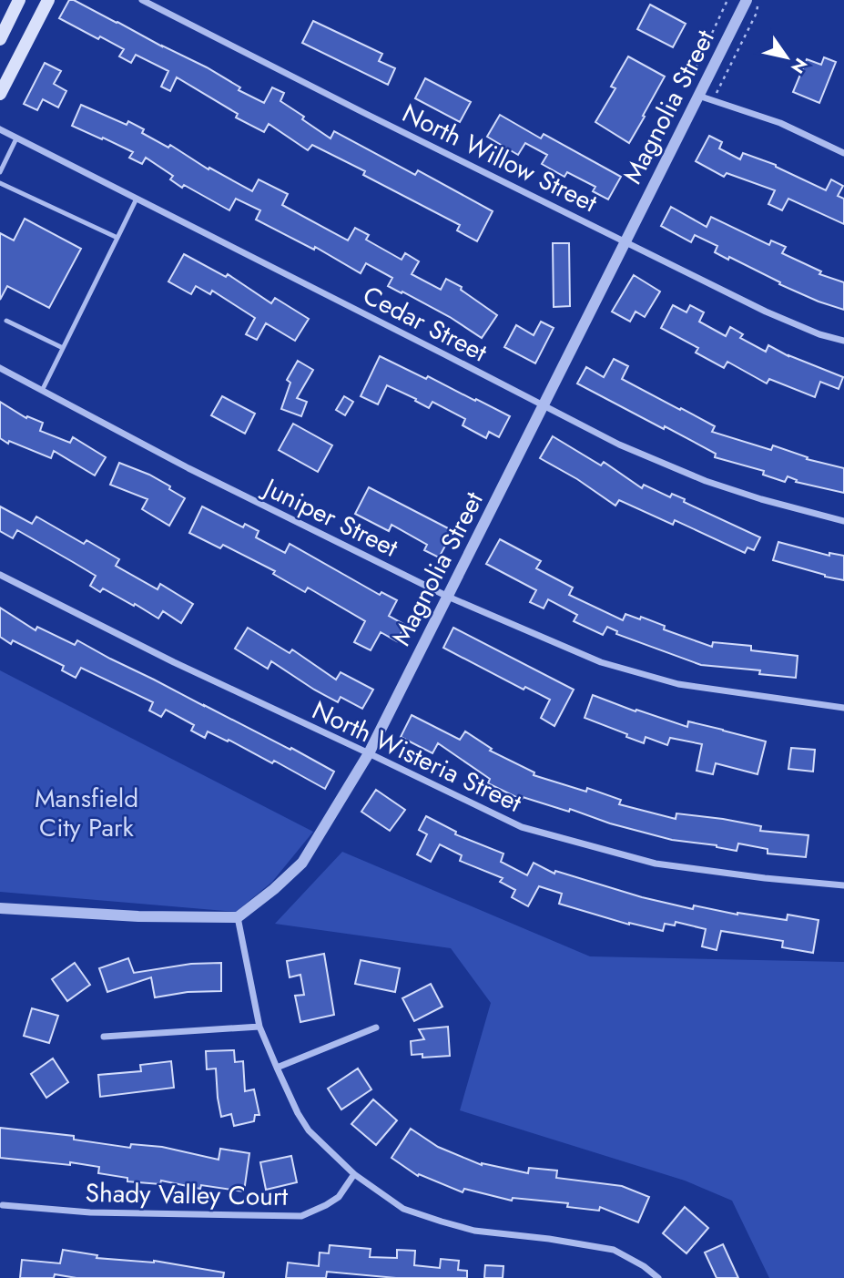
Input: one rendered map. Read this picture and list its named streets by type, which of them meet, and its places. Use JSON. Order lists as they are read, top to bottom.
{
  "streets": {
    "street": [
      "Magnolia Street",
      "North Willow Street",
      "Cedar Street",
      "Juniper Street",
      "North Wisteria Street",
      "Shady Valley Court"
    ]
  },
  "crossings": [
    ["Magnolia Street", "North Willow Street"],
    ["Magnolia Street", "Cedar Street"],
    ["Magnolia Street", "Juniper Street"],
    ["Magnolia Street", "North Wisteria Street"]
  ],
  "parks": ["Mansfield City Park"],
  "north": "bottom right"
}
